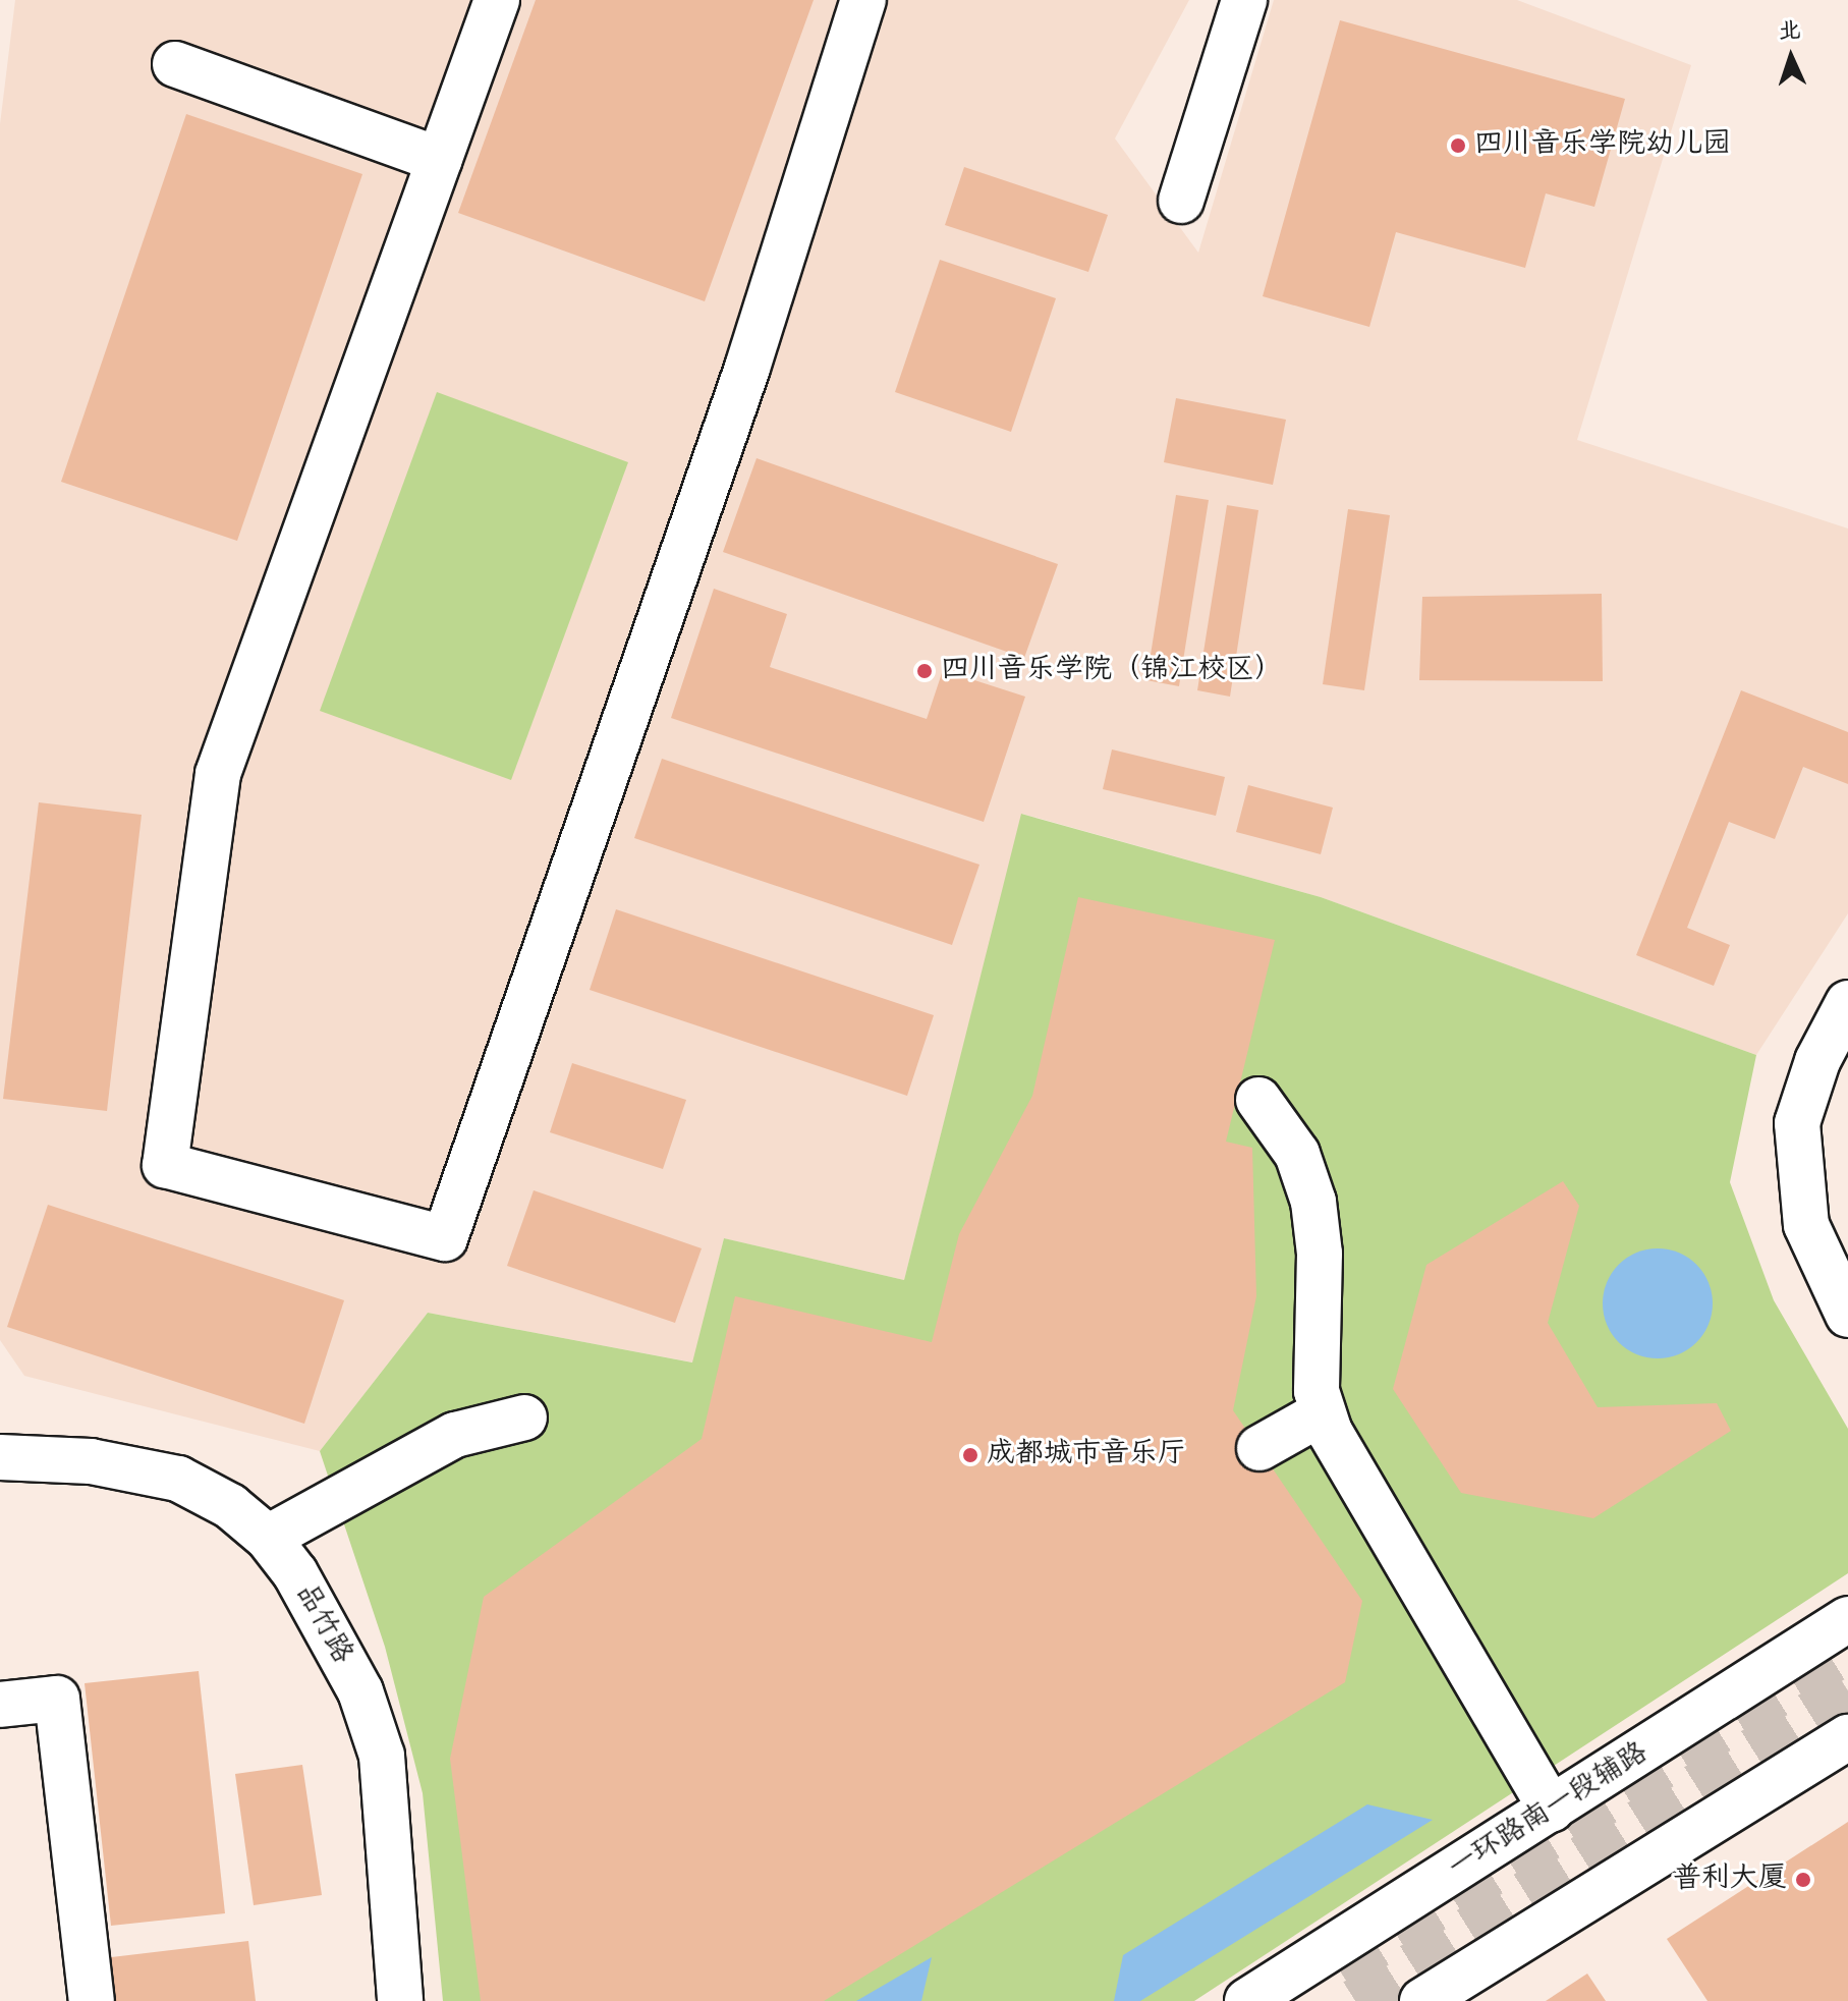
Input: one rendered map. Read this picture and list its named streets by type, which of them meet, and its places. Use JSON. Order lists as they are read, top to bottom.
{
  "streets": {
    "street": ["品竹路", "一环路南一段辅路"]
  },
  "places": [
    "四川音乐学院幼儿园",
    "四川音乐学院（锦江校区）",
    "成都城市音乐厅",
    "普利大厦"
  ],
  "north": "top"
}
